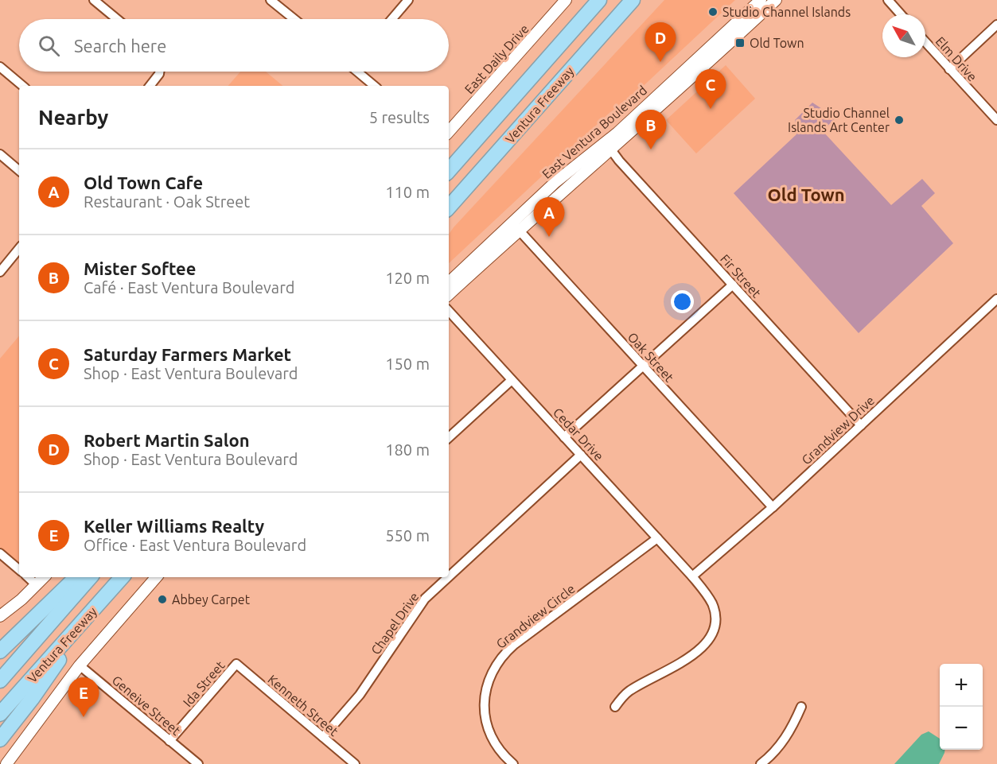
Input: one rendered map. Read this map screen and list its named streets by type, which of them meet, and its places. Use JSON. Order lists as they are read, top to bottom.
{
  "streets": {
    "highway": ["Ventura Freeway"],
    "main road": ["East Daily Drive", "East Ventura Boulevard"],
    "street": [
      "Elm Drive",
      "Fir Street",
      "Oak Street",
      "Grandview Drive",
      "Cedar Drive",
      "Grandview Circle",
      "Chapel Drive",
      "Ida Street",
      "Geneive Street",
      "Kenneth Street"
    ]
  },
  "crossings": [
    ["East Ventura Boulevard", "Fir Street"],
    ["East Ventura Boulevard", "Oak Street"],
    ["Fir Street", "Grandview Drive"],
    ["Oak Street", "Grandview Drive"],
    ["Grandview Drive", "Cedar Drive"],
    ["Cedar Drive", "Grandview Circle"],
    ["Cedar Drive", "Chapel Drive"],
    ["Chapel Drive", "Kenneth Street"],
    ["Ida Street", "Geneive Street"],
    ["Ida Street", "Kenneth Street"]
  ],
  "districts": ["Old Town"],
  "places": {
    "other": ["Studio Channel Islands", "Studio Channel Islands Art Center", "Abbey Carpet"],
    "transit": ["Old Town"]
  },
  "north": "top left",
  "page": {
    "search": "Search here",
    "pins": [
      "D",
      "C",
      "B",
      "A",
      "E"
    ],
    "heading": ["Nearby", "5 results"],
    "list": [
      {
        "mark": "A",
        "name": "Old Town Cafe",
        "note": "Restaurant · Oak Street",
        "value": "110 m"
      },
      {
        "mark": "B",
        "name": "Mister Softee",
        "note": "Café · East Ventura Boulevard",
        "value": "120 m"
      },
      {
        "mark": "C",
        "name": "Saturday Farmers Market",
        "note": "Shop · East Ventura Boulevard",
        "value": "150 m"
      },
      {
        "mark": "D",
        "name": "Robert Martin Salon",
        "note": "Shop · East Ventura Boulevard",
        "value": "180 m"
      },
      {
        "mark": "E",
        "name": "Keller Williams Realty",
        "note": "Office · East Ventura Boulevard",
        "value": "550 m"
      }
    ],
    "map_buttons": ["+", "−"]
  }
}
